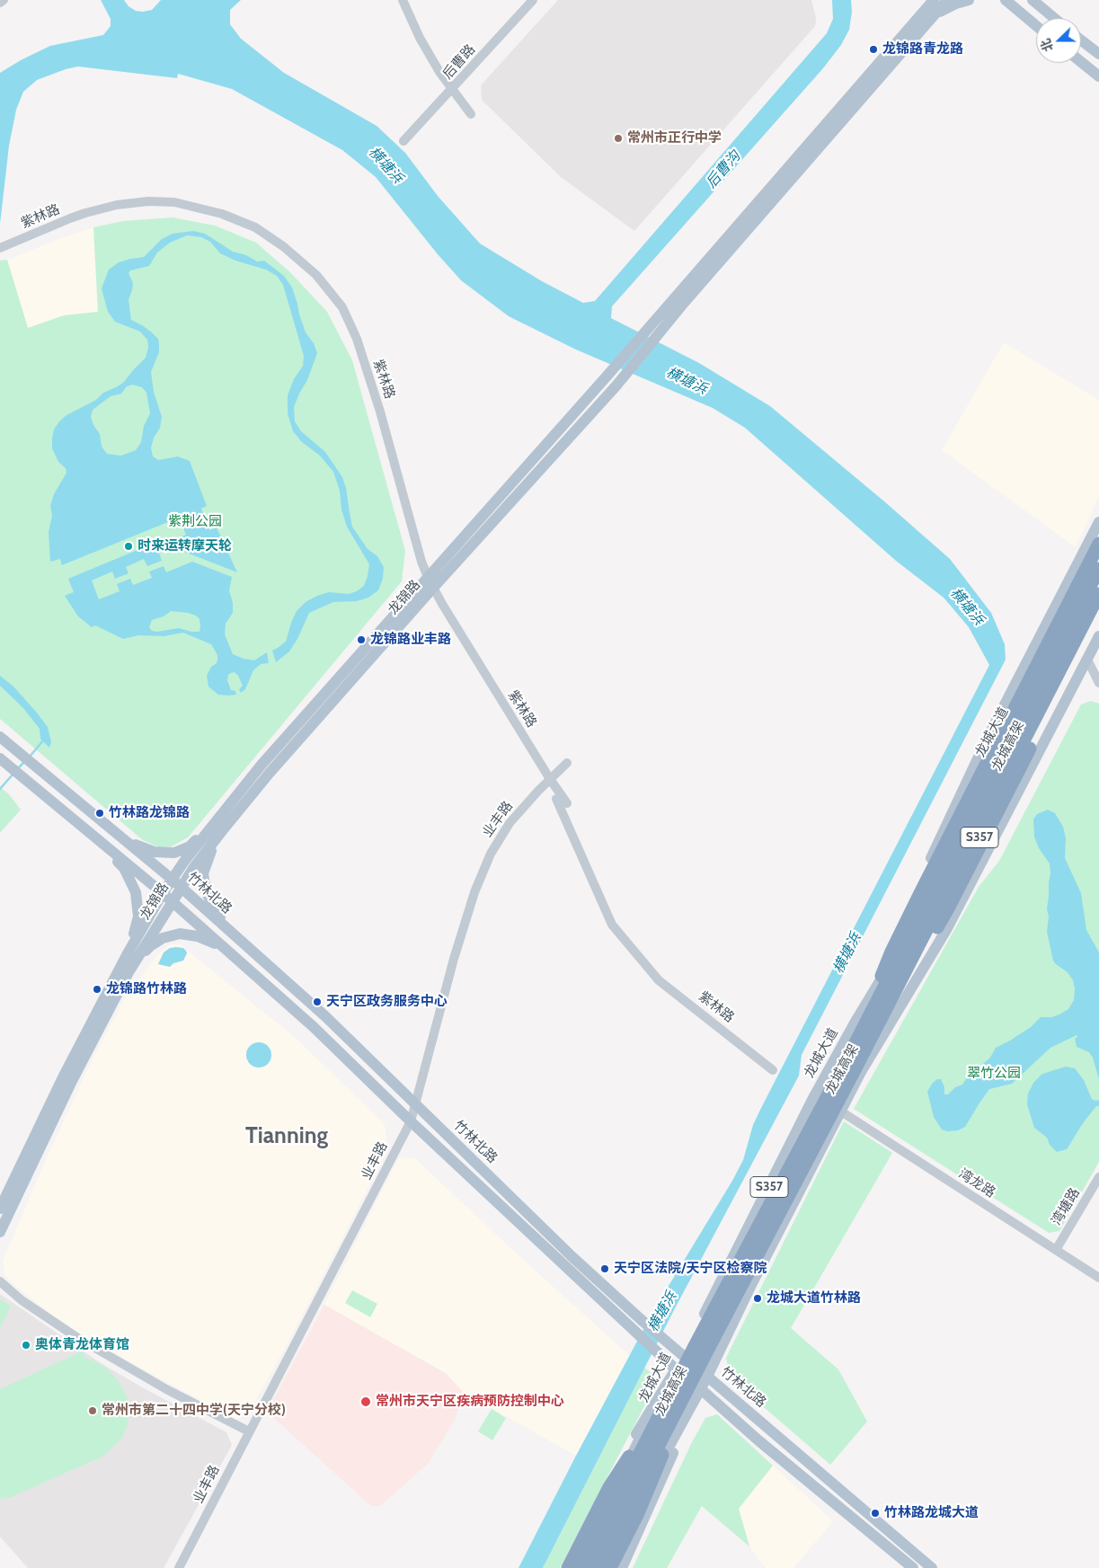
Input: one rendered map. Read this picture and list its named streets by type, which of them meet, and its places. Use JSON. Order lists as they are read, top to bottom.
{
  "streets": {
    "highway": ["龙城高架"],
    "main road": [
      "龙锦路",
      "龙城大道",
      "S357",
      "竹林北路"
    ],
    "street": [
      "后曹路",
      "紫林路",
      "业丰路",
      "湾龙路",
      "湾塘路"
    ]
  },
  "crossings": [
    ["紫林路", "龙锦路"],
    ["紫林路", "业丰路"],
    ["龙锦路", "竹林北路"],
    ["龙城大道", "竹林北路"],
    ["龙城高架", "S357"],
    ["业丰路", "竹林北路"],
    ["S357", "竹林北路"],
    ["S357", "湾龙路"],
    ["湾龙路", "湾塘路"]
  ],
  "districts": ["Tianning"],
  "water": ["横塘浜", "后曹沟"],
  "parks": ["紫荆公园", "翠竹公园"],
  "places": [
    "龙锦路青龙路",
    "常州市正行中学",
    "时来运转摩天轮",
    "龙锦路业丰路",
    "竹林路龙锦路",
    "龙锦路竹林路",
    "天宁区政务服务中心",
    "天宁区法院/天宁区检察院",
    "龙城大道竹林路",
    "奥体青龙体育馆",
    "常州市天宁区疾病预防控制中心",
    "常州市第二十四中学(天宁分校)",
    "竹林路龙城大道"
  ],
  "north": "left"
}
